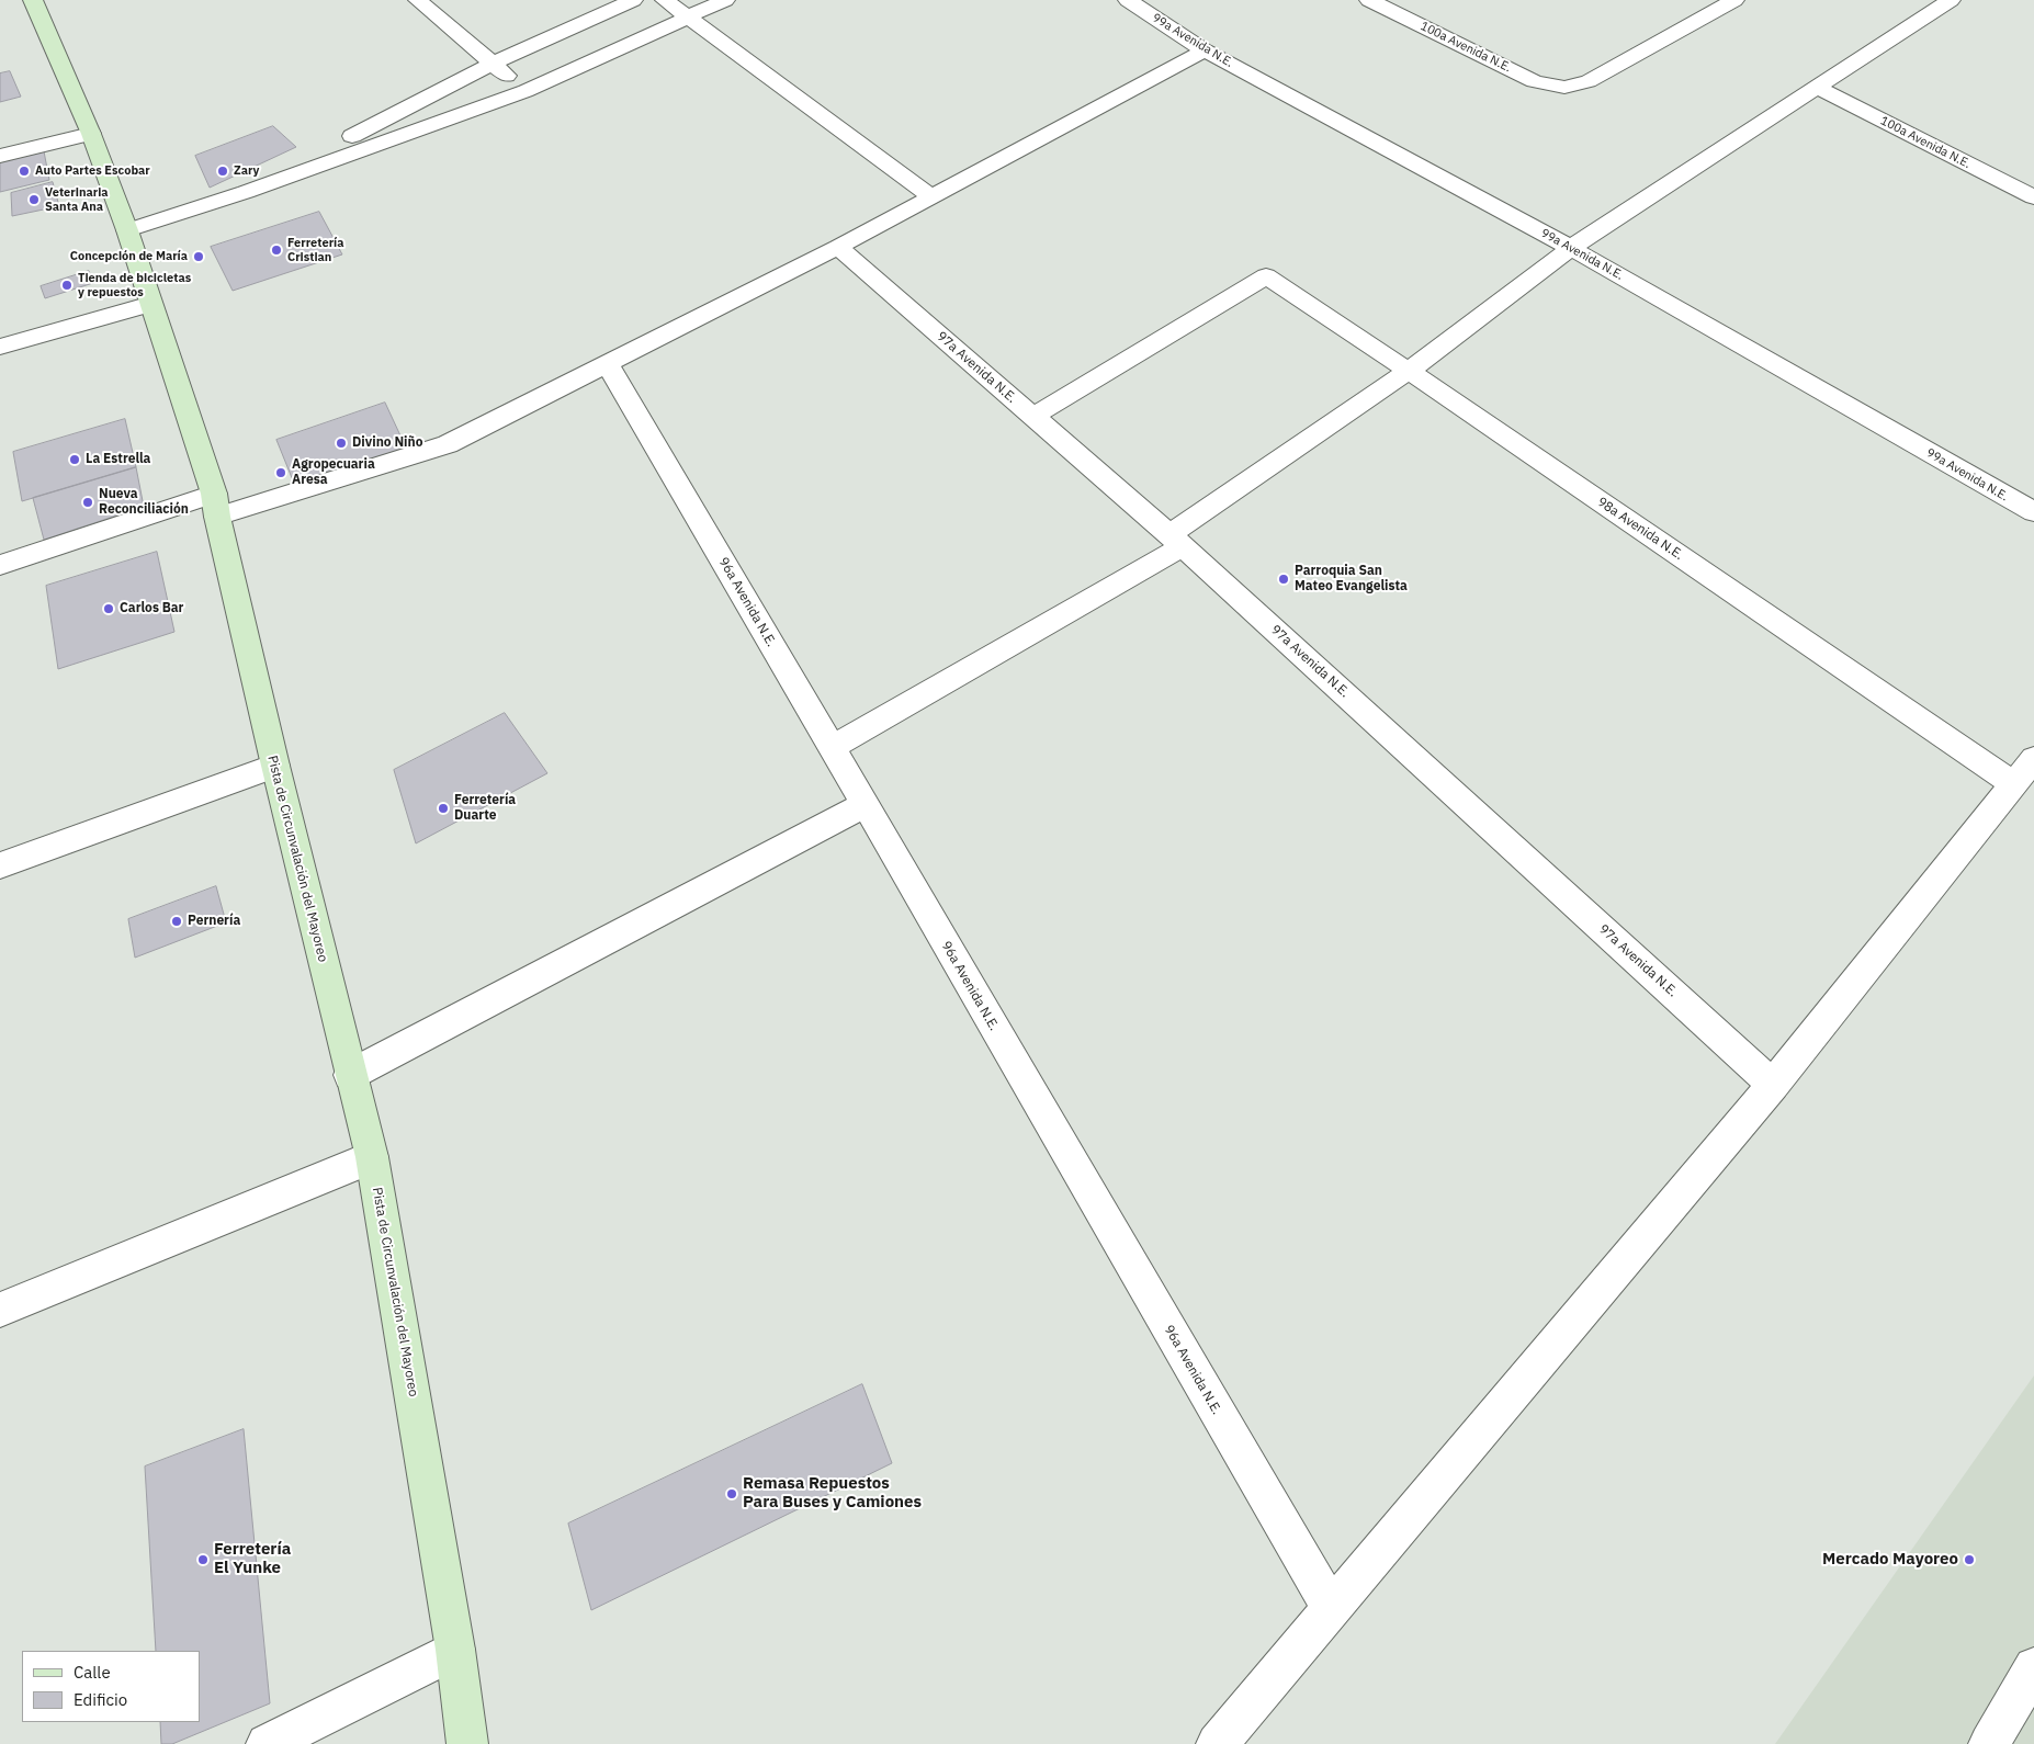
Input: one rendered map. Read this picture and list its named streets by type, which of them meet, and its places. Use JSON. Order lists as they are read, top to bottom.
{
  "streets": {
    "main road": ["Pista de Circunvalación del Mayoreo"],
    "street": [
      "99a Avenida N.E.",
      "100a Avenida N.E.",
      "97a Avenida N.E.",
      "98a Avenida N.E.",
      "96a Avenida N.E."
    ]
  },
  "crossings": [
    ["97a Avenida N.E.", "98a Avenida N.E."]
  ],
  "places": [
    "Auto Partes Escobar",
    "Zary",
    "Veterinaria Santa Ana",
    "Ferretería Cristian",
    "Concepción de María",
    "Tienda de bicicletas y repuestos",
    "Divino Niño",
    "La Estrella",
    "Agropecuaria Aresa",
    "Nueva Reconciliación",
    "Parroquia San Mateo Evangelista",
    "Carlos Bar",
    "Ferretería Duarte",
    "Pernería",
    "Remasa Repuestos Para Buses y Camiones",
    "Ferretería El Yunke",
    "Mercado Mayoreo"
  ],
  "legend": ["Calle", "Edificio"]
}
